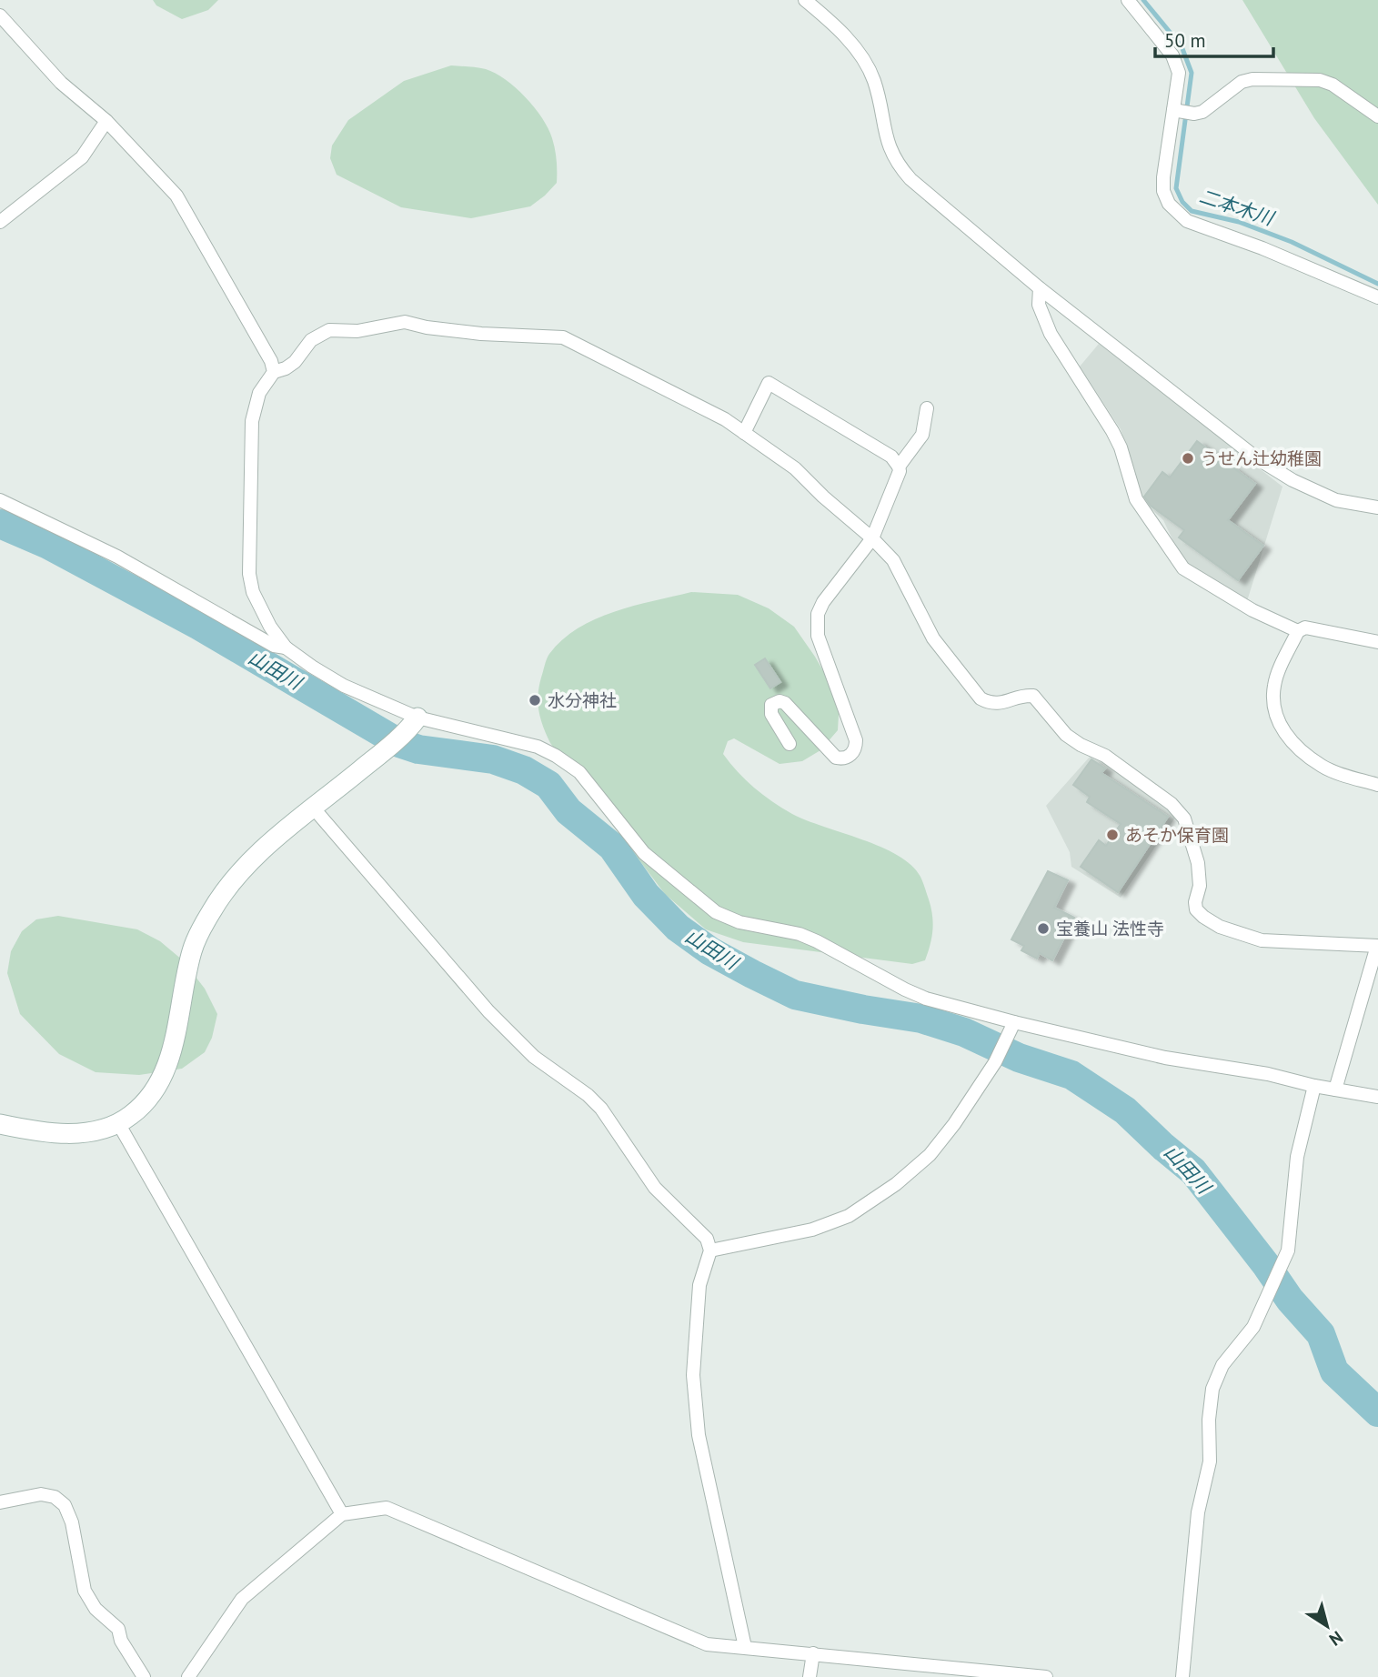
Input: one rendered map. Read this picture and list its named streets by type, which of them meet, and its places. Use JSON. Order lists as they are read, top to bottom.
{
  "water": ["二本木川", "山田川"],
  "places": [
    "うせん辻幼稚園",
    "水分神社",
    "あそか保育園",
    "宝養山 法性寺"
  ],
  "scale_bar": "50 m",
  "north": "bottom right"
}
